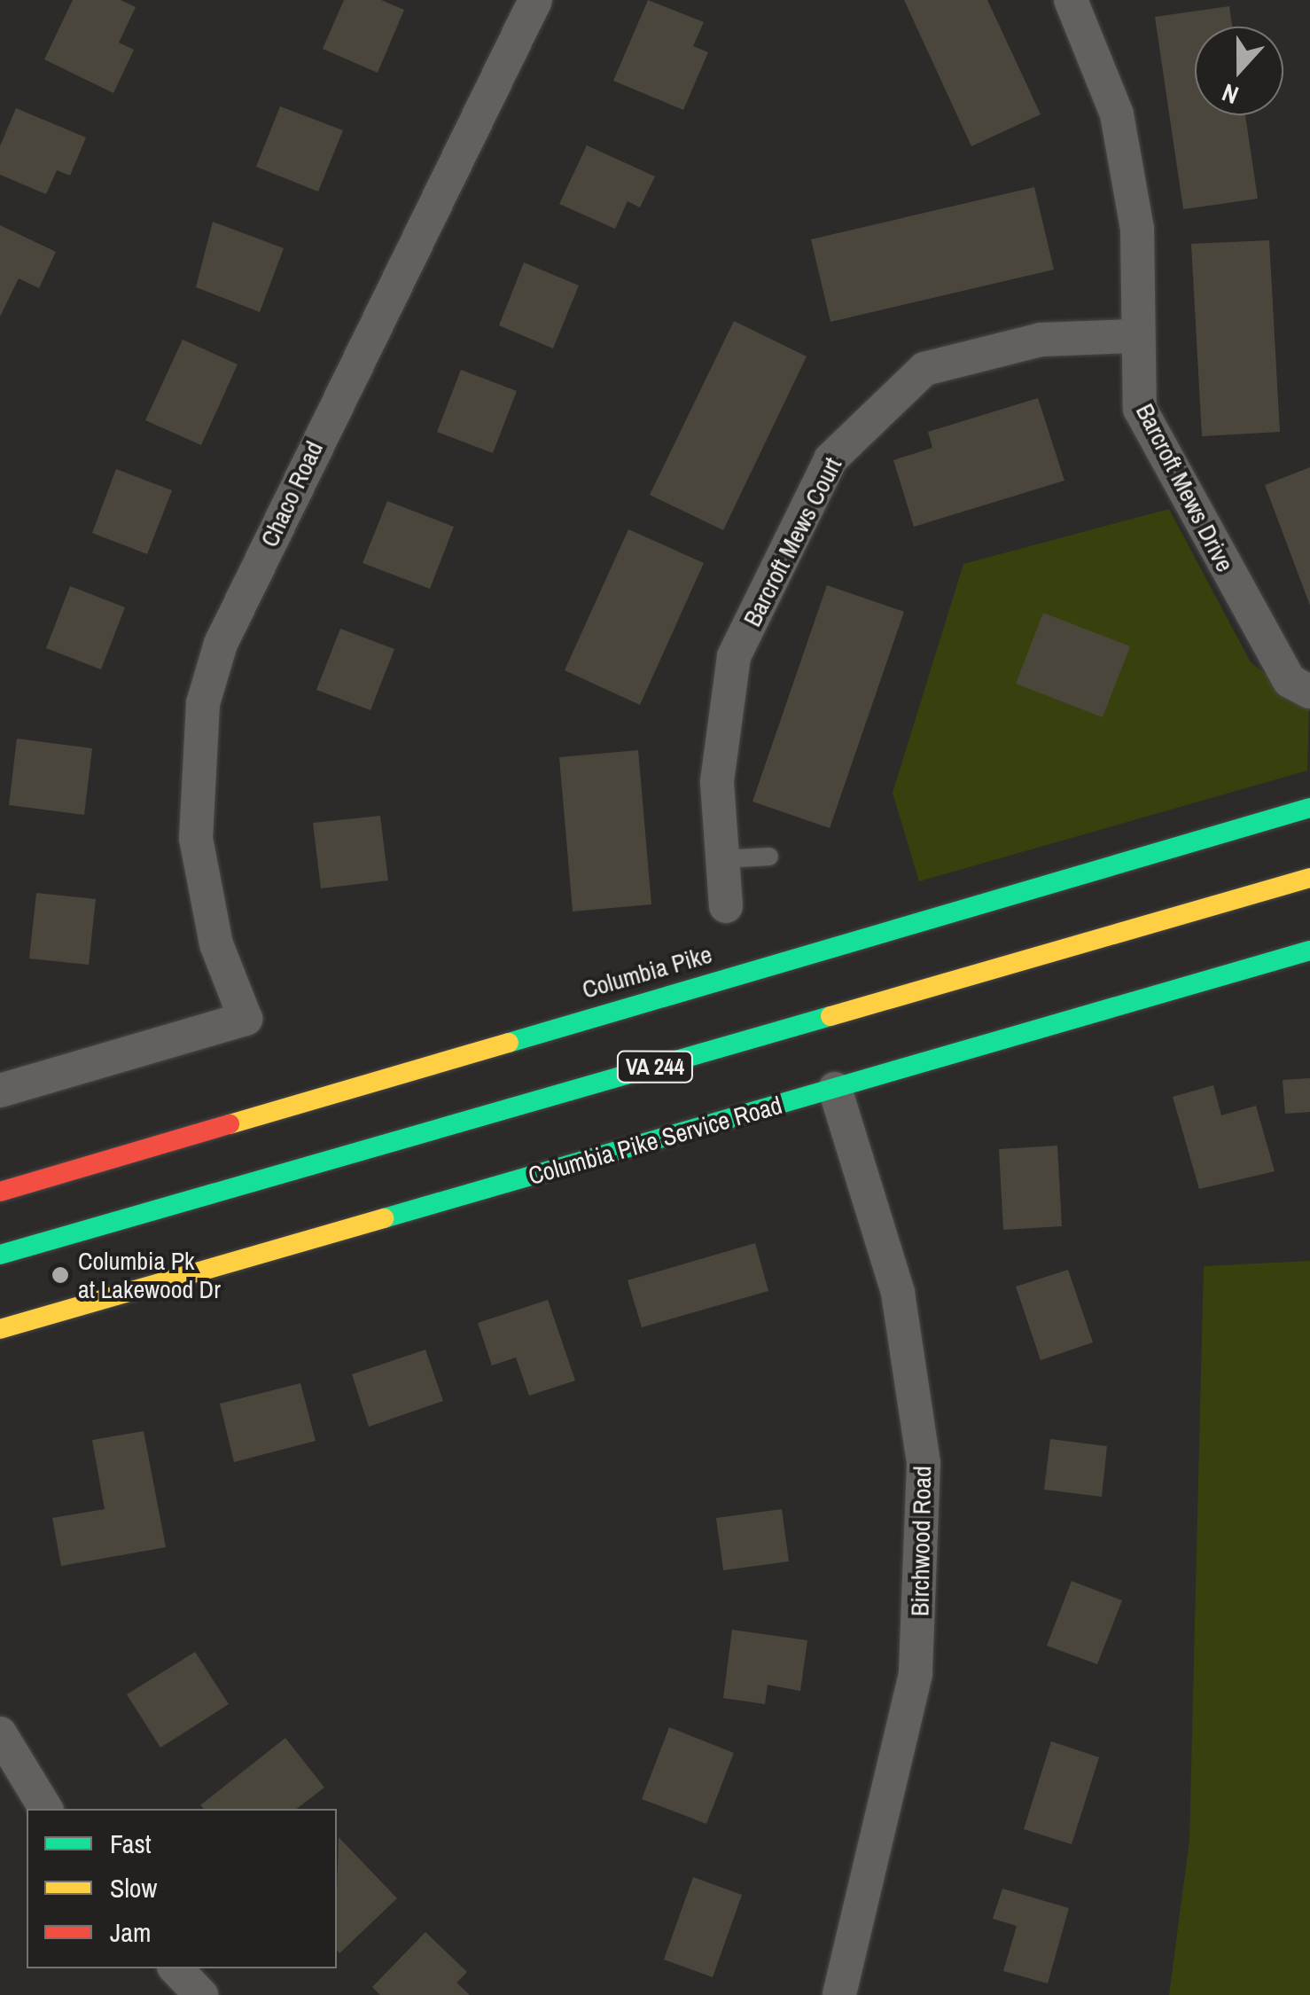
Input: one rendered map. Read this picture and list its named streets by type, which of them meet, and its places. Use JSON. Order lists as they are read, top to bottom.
{
  "streets": {
    "main road": ["Columbia Pike", "VA 244", "Columbia Pike Service Road"],
    "street": [
      "Barcroft Mews Drive",
      "Chaco Road",
      "Barcroft Mews Court",
      "Birchwood Road"
    ]
  },
  "crossings": [
    ["Barcroft Mews Drive", "Barcroft Mews Court"],
    ["Columbia Pike Service Road", "Birchwood Road"]
  ],
  "places": ["Columbia Pk at Lakewood Dr"],
  "legend": ["Fast", "Slow", "Jam"],
  "north": "bottom"
}
